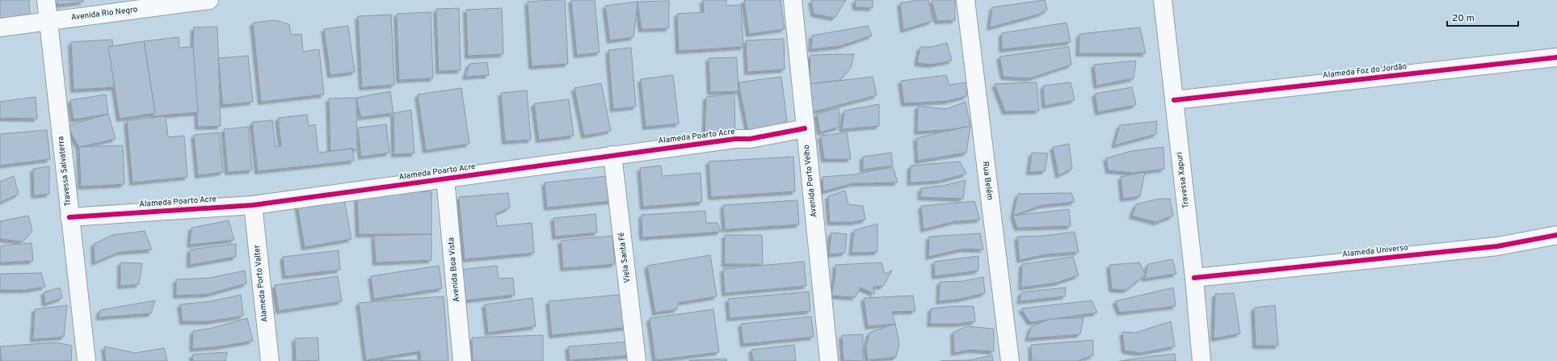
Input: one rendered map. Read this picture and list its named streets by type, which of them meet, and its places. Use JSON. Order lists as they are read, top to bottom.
{
  "streets": {
    "street": [
      "Avenida Rio Negro",
      "Alameda Foz do Jordão",
      "Alameda Poarto Acre",
      "Travessa Salvaterra",
      "Travessa Xapuri",
      "Avenida Porto Velho",
      "Rua Belém",
      "Alameda Universo",
      "Viela Santa Fé",
      "Avenida Boa Vista",
      "Alameda Porto Valter"
    ]
  },
  "crossings": [
    ["Avenida Rio Negro", "Travessa Salvaterra"],
    ["Alameda Foz do Jordão", "Travessa Xapuri"],
    ["Alameda Poarto Acre", "Travessa Salvaterra"],
    ["Alameda Poarto Acre", "Avenida Porto Velho"],
    ["Alameda Poarto Acre", "Viela Santa Fé"],
    ["Alameda Poarto Acre", "Avenida Boa Vista"],
    ["Alameda Poarto Acre", "Alameda Porto Valter"],
    ["Travessa Xapuri", "Alameda Universo"]
  ],
  "scale_bar": "20 m"
}
